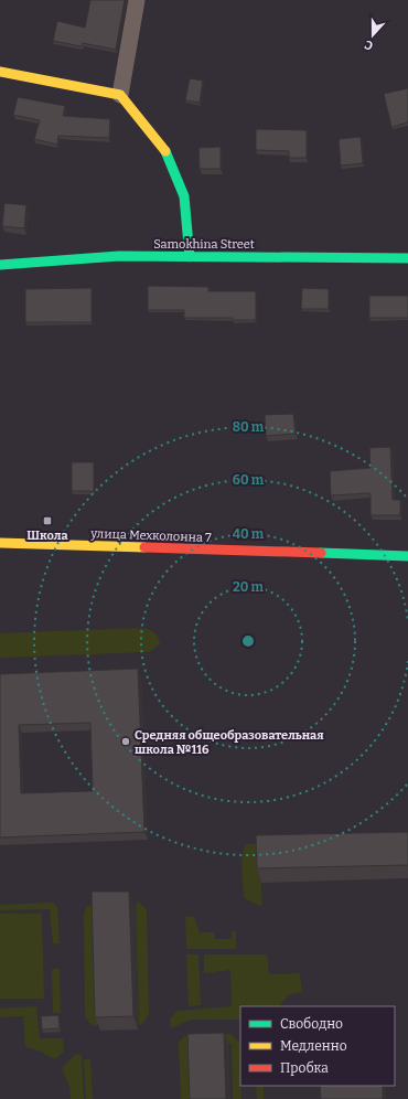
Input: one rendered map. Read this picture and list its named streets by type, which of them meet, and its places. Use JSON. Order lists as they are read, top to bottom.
{
  "streets": {
    "street": ["Samokhina Street", "улица Мехколонна 7"]
  },
  "places": {
    "transit": ["Школа"],
    "other": ["Средняя общеобразовательная школа №116"]
  },
  "legend": ["Свободно", "Медленно", "Пробка"],
  "north": "bottom",
  "rings": [
    "80 m",
    "60 m",
    "40 m",
    "20 m"
  ]
}
